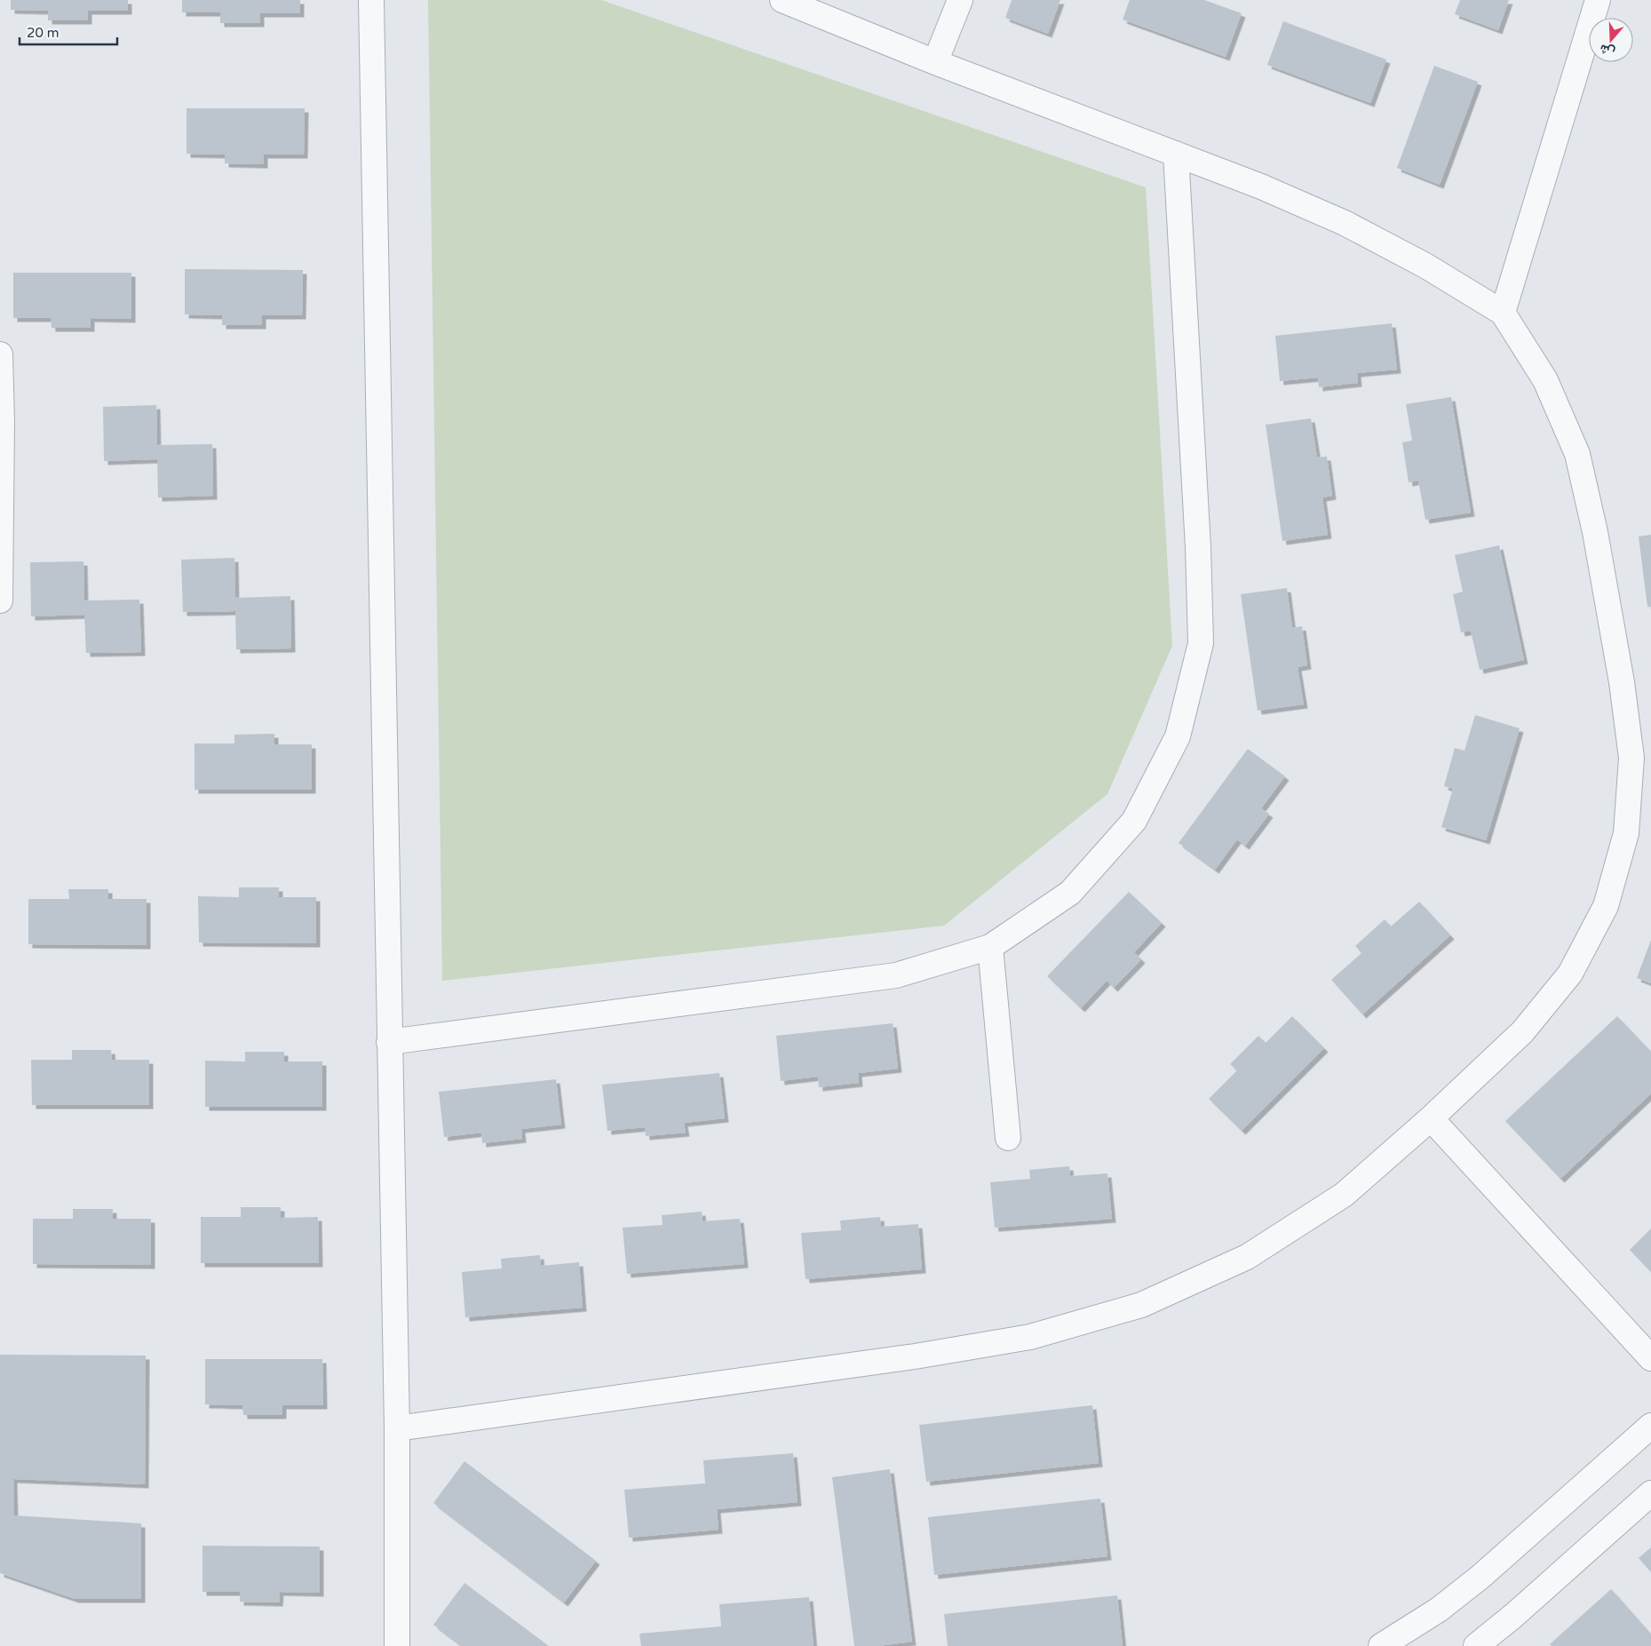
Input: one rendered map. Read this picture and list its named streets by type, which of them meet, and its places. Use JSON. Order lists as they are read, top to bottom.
{
  "scale_bar": "20 m",
  "north": "bottom"
}
